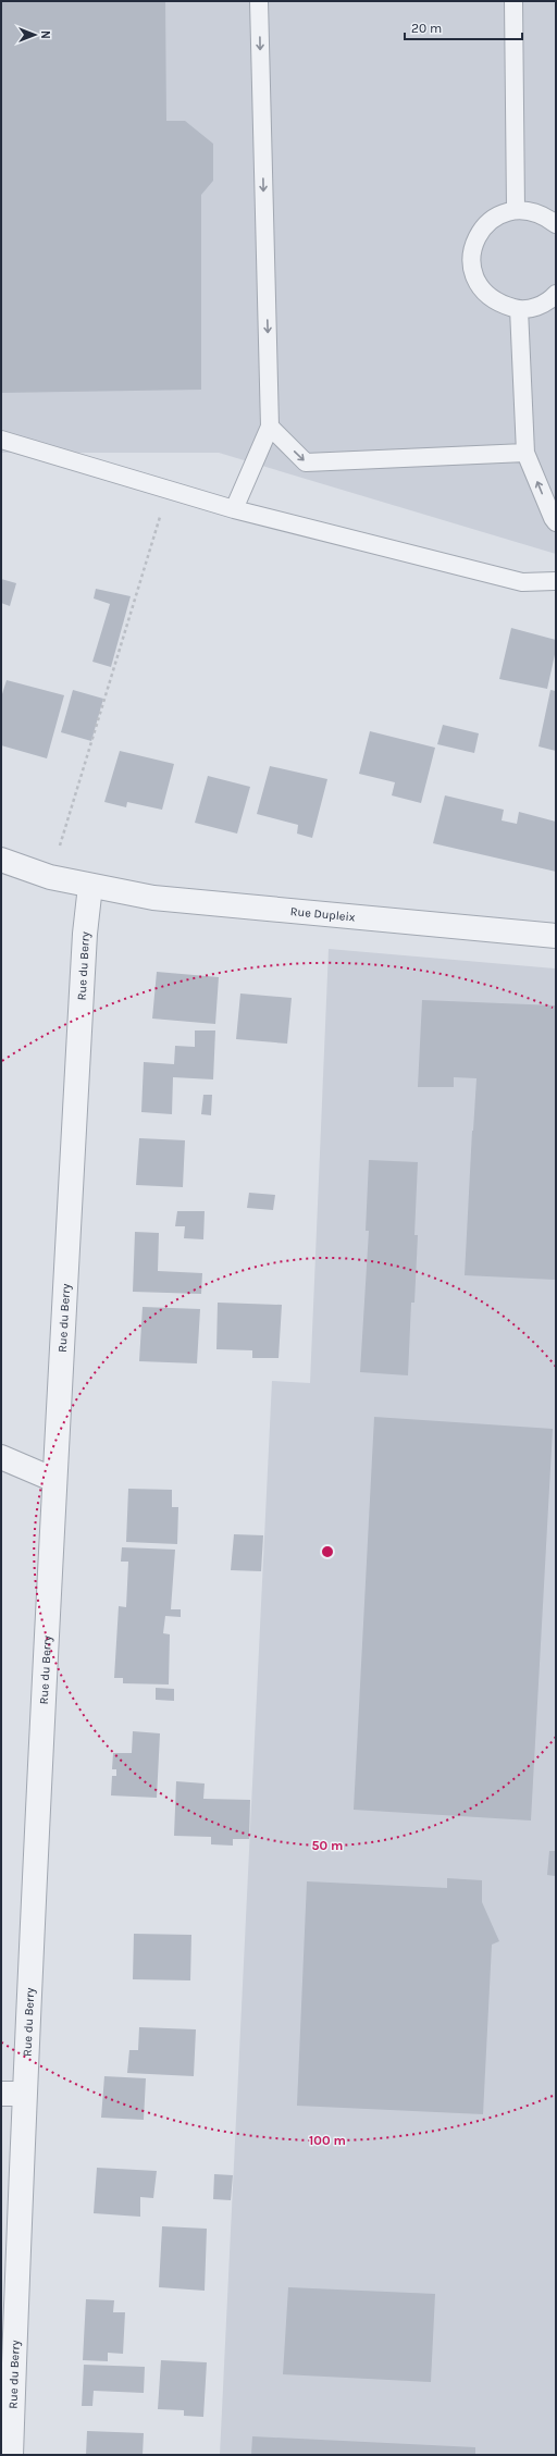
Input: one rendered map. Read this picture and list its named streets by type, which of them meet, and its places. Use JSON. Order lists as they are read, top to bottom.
{
  "streets": {
    "street": ["Rue Dupleix", "Rue du Berry"]
  },
  "crossings": [
    ["Rue Dupleix", "Rue du Berry"]
  ],
  "scale_bar": "20 m",
  "north": "right",
  "rings": ["50 m", "100 m"]
}
